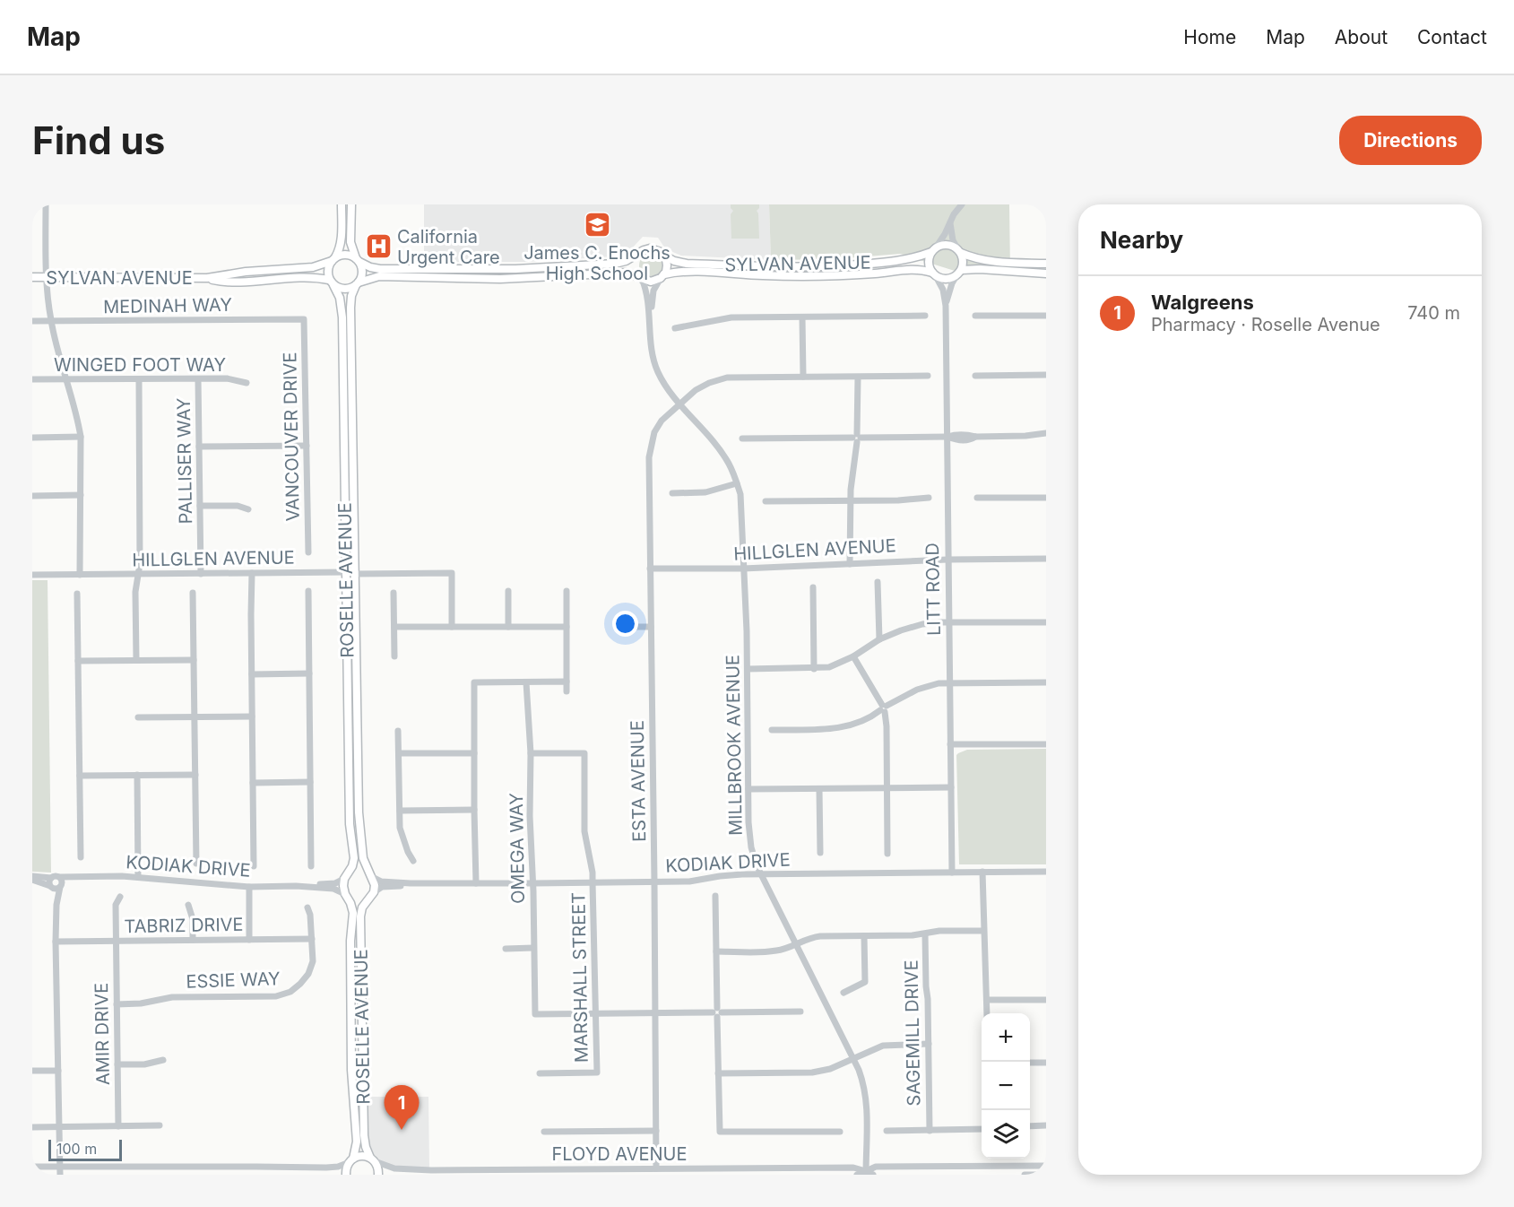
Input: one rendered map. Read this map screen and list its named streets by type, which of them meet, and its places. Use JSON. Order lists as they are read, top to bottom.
{
  "streets": {
    "main road": ["SYLVAN AVENUE", "ROSELLE AVENUE"],
    "street": [
      "MEDINAH WAY",
      "WINGED FOOT WAY",
      "VANCOUVER DRIVE",
      "PALLISER WAY",
      "HILLGLEN AVENUE",
      "LITT ROAD",
      "MILLBROOK AVENUE",
      "ESTA AVENUE",
      "OMEGA WAY",
      "KODIAK DRIVE",
      "TABRIZ DRIVE",
      "MARSHALL STREET",
      "ESSIE WAY",
      "SAGEMILL DRIVE",
      "AMIR DRIVE",
      "FLOYD AVENUE"
    ]
  },
  "crossings": [
    ["SYLVAN AVENUE", "ROSELLE AVENUE"],
    ["SYLVAN AVENUE", "LITT ROAD"],
    ["SYLVAN AVENUE", "MILLBROOK AVENUE"],
    ["MEDINAH WAY", "VANCOUVER DRIVE"],
    ["WINGED FOOT WAY", "PALLISER WAY"],
    ["PALLISER WAY", "HILLGLEN AVENUE"],
    ["HILLGLEN AVENUE", "ROSELLE AVENUE"],
    ["HILLGLEN AVENUE", "LITT ROAD"],
    ["HILLGLEN AVENUE", "MILLBROOK AVENUE"],
    ["HILLGLEN AVENUE", "ESTA AVENUE"],
    ["ROSELLE AVENUE", "KODIAK DRIVE"],
    ["ROSELLE AVENUE", "FLOYD AVENUE"],
    ["LITT ROAD", "KODIAK DRIVE"],
    ["MILLBROOK AVENUE", "ESTA AVENUE"],
    ["MILLBROOK AVENUE", "KODIAK DRIVE"],
    ["MILLBROOK AVENUE", "FLOYD AVENUE"],
    ["ESTA AVENUE", "KODIAK DRIVE"],
    ["ESTA AVENUE", "FLOYD AVENUE"],
    ["OMEGA WAY", "KODIAK DRIVE"],
    ["OMEGA WAY", "MARSHALL STREET"],
    ["KODIAK DRIVE", "MARSHALL STREET"],
    ["TABRIZ DRIVE", "ESSIE WAY"],
    ["TABRIZ DRIVE", "AMIR DRIVE"],
    ["ESSIE WAY", "AMIR DRIVE"]
  ],
  "places": {
    "school or university": ["James C. Enochs High School"],
    "hospital": ["California Urgent Care"]
  },
  "scale_bar": "100 m",
  "page": {
    "header": "Map",
    "nav": [
      "Home",
      "Map",
      "About",
      "Contact"
    ],
    "buttons": "Directions",
    "title": "Find us",
    "heading": "Nearby",
    "list": [
      {
        "mark": "1",
        "name": "Walgreens",
        "note": "Pharmacy · Roselle Avenue",
        "value": "740 m"
      }
    ],
    "map_buttons": ["+", "−"],
    "pins": "1",
    "scale": "100 m"
  }
}
